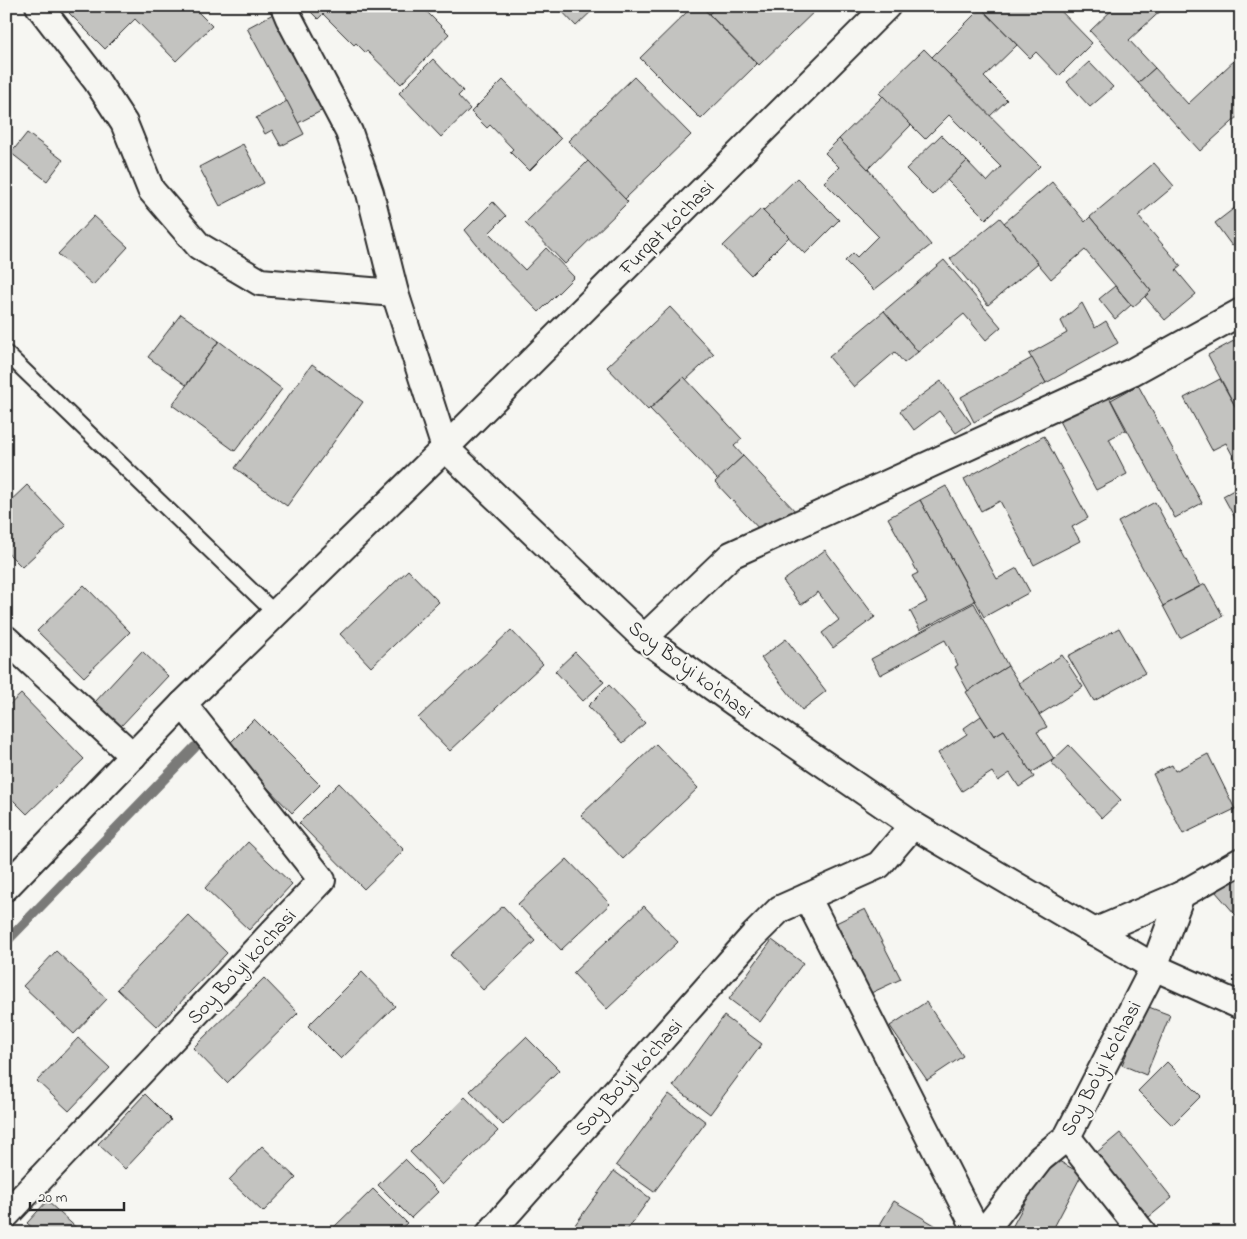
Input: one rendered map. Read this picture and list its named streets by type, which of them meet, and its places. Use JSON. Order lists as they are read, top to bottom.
{
  "streets": {
    "street": ["Furqat ko'chasi", "Soy Bo'yi ko'chasi"]
  },
  "crossings": [
    ["Furqat ko'chasi", "Soy Bo'yi ko'chasi"]
  ],
  "scale_bar": "20 m"
}
